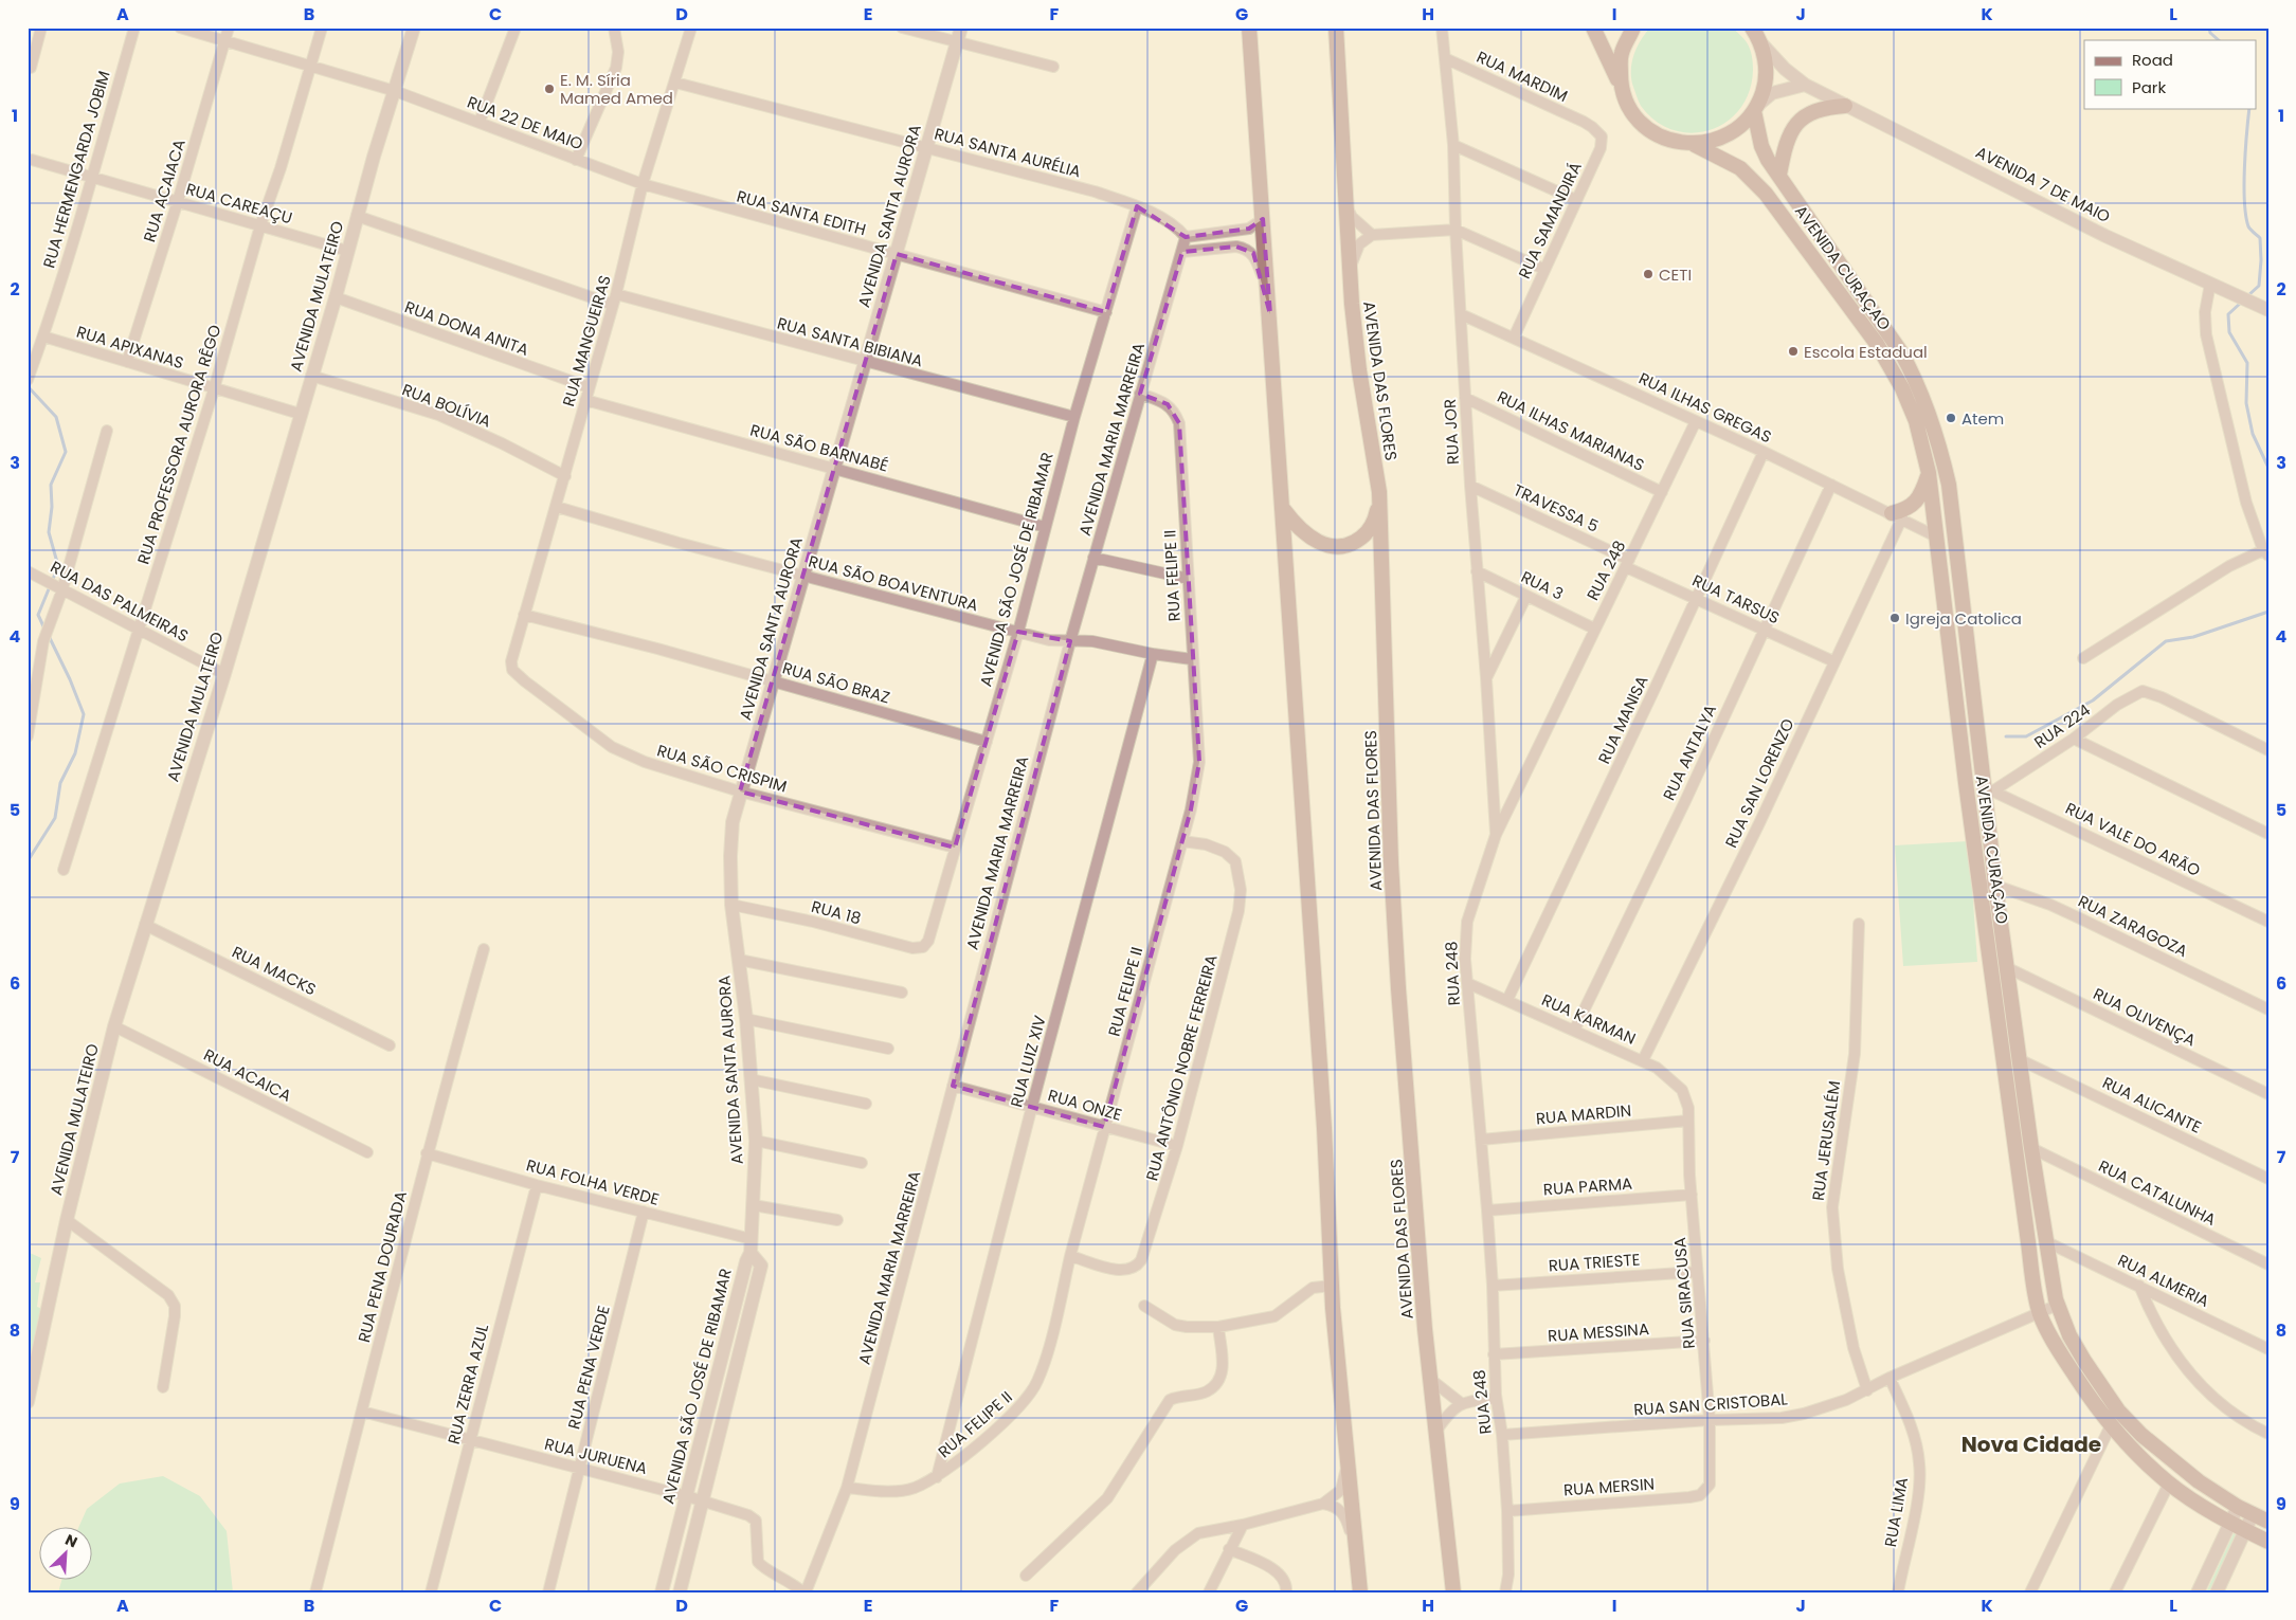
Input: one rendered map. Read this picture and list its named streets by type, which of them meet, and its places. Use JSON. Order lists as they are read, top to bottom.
{
  "streets": {
    "main road": ["AVENIDA CURAÇAO", "AVENIDA DAS FLORES"],
    "street": [
      "RUA MARDIM",
      "RUA 22 DE MAIO",
      "RUA SANTA AURÉLIA",
      "RUA HERMENGARDA JOBIM",
      "AVENIDA 7 DE MAIO",
      "RUA ACAIACA",
      "RUA CAREAÇU",
      "RUA SANTA EDITH",
      "AVENIDA SANTA AURORA",
      "RUA SAMANDIRÁ",
      "AVENIDA MULATEIRO",
      "RUA DONA ANITA",
      "RUA MANGUEIRAS",
      "RUA SANTA BIBIANA",
      "RUA APIXANAS",
      "RUA BOLÍVIA",
      "RUA ILHAS GREGAS",
      "RUA ILHAS MARIANAS",
      "RUA JOR",
      "AVENIDA MARIA MARREIRA",
      "RUA PROFESSORA AURORA RÊGO",
      "RUA SÃO BARNABÉ",
      "TRAVESSA 5",
      "AVENIDA SÃO JOSÉ DE RIBAMAR",
      "RUA 248",
      "RUA FELIPE II",
      "RUA SÃO BOAVENTURA",
      "RUA 3",
      "RUA TARSUS",
      "RUA DAS PALMEIRAS",
      "RUA SÃO BRAZ",
      "RUA MANISA",
      "RUA 224",
      "RUA ANTALYA",
      "RUA SÃO CRISPIM",
      "RUA SAN LORENZO",
      "RUA VALE DO ARÃO",
      "RUA 18",
      "RUA ZARAGOZA",
      "RUA MACKS",
      "RUA OLIVENÇA",
      "RUA KARMAN",
      "RUA LUIZ XIV",
      "RUA ANTÔNIO NOBRE FERREIRA",
      "RUA ACAICA",
      "RUA ONZE",
      "RUA ALICANTE",
      "RUA MARDIN",
      "RUA JERUSALÉM",
      "RUA FOLHA VERDE",
      "RUA PARMA",
      "RUA CATALUNHA",
      "RUA TRIESTE",
      "RUA PENA DOURADA",
      "RUA ALMERIA",
      "RUA SIRACUSA",
      "RUA MESSINA",
      "RUA PENA VERDE",
      "RUA ZERRA AZUL",
      "RUA SAN CRISTOBAL",
      "RUA JURUENA",
      "RUA MERSIN",
      "RUA LIMA"
    ]
  },
  "crossings": [
    ["RUA MARDIM", "RUA SAMANDIRÁ"],
    ["RUA MARDIM", "RUA JOR"],
    ["RUA 22 DE MAIO", "RUA SANTA EDITH"],
    ["RUA 22 DE MAIO", "AVENIDA MULATEIRO"],
    ["RUA 22 DE MAIO", "RUA MANGUEIRAS"],
    ["RUA SANTA AURÉLIA", "AVENIDA SANTA AURORA"],
    ["RUA SANTA AURÉLIA", "RUA MANGUEIRAS"],
    ["RUA SANTA AURÉLIA", "AVENIDA SÃO JOSÉ DE RIBAMAR"],
    ["RUA HERMENGARDA JOBIM", "RUA CAREAÇU"],
    ["RUA HERMENGARDA JOBIM", "RUA APIXANAS"],
    ["RUA ACAIACA", "RUA CAREAÇU"],
    ["RUA ACAIACA", "RUA APIXANAS"],
    ["RUA CAREAÇU", "AVENIDA MULATEIRO"],
    ["RUA CAREAÇU", "RUA PROFESSORA AURORA RÊGO"],
    ["RUA SANTA EDITH", "AVENIDA SANTA AURORA"],
    ["RUA SANTA EDITH", "RUA MANGUEIRAS"],
    ["RUA SANTA EDITH", "AVENIDA SÃO JOSÉ DE RIBAMAR"],
    ["AVENIDA SANTA AURORA", "RUA SANTA BIBIANA"],
    ["AVENIDA SANTA AURORA", "RUA SÃO BARNABÉ"],
    ["AVENIDA SANTA AURORA", "AVENIDA SÃO JOSÉ DE RIBAMAR"],
    ["AVENIDA SANTA AURORA", "RUA SÃO BOAVENTURA"],
    ["AVENIDA SANTA AURORA", "RUA SÃO BRAZ"],
    ["AVENIDA SANTA AURORA", "RUA SÃO CRISPIM"],
    ["AVENIDA SANTA AURORA", "RUA 18"],
    ["AVENIDA SANTA AURORA", "RUA FOLHA VERDE"],
    ["RUA SAMANDIRÁ", "RUA ILHAS GREGAS"],
    ["AVENIDA CURAÇAO", "RUA ILHAS GREGAS"],
    ["AVENIDA CURAÇAO", "RUA 224"],
    ["AVENIDA CURAÇAO", "RUA VALE DO ARÃO"],
    ["AVENIDA CURAÇAO", "RUA ZARAGOZA"],
    ["AVENIDA CURAÇAO", "RUA OLIVENÇA"],
    ["AVENIDA CURAÇAO", "RUA ALICANTE"],
    ["AVENIDA CURAÇAO", "RUA CATALUNHA"],
    ["AVENIDA CURAÇAO", "RUA ALMERIA"],
    ["AVENIDA CURAÇAO", "RUA SAN CRISTOBAL"],
    ["AVENIDA MULATEIRO", "RUA DONA ANITA"],
    ["AVENIDA MULATEIRO", "RUA APIXANAS"],
    ["AVENIDA MULATEIRO", "RUA BOLÍVIA"],
    ["AVENIDA MULATEIRO", "RUA DAS PALMEIRAS"],
    ["AVENIDA MULATEIRO", "RUA MACKS"],
    ["AVENIDA MULATEIRO", "RUA ACAICA"],
    ["RUA DONA ANITA", "RUA MANGUEIRAS"],
    ["RUA MANGUEIRAS", "RUA SANTA BIBIANA"],
    ["RUA MANGUEIRAS", "RUA BOLÍVIA"],
    ["RUA MANGUEIRAS", "RUA SÃO BARNABÉ"],
    ["RUA MANGUEIRAS", "RUA SÃO BOAVENTURA"],
    ["RUA MANGUEIRAS", "RUA SÃO BRAZ"],
    ["RUA MANGUEIRAS", "RUA SÃO CRISPIM"],
    ["RUA SANTA BIBIANA", "AVENIDA SÃO JOSÉ DE RIBAMAR"],
    ["RUA APIXANAS", "RUA PROFESSORA AURORA RÊGO"],
    ["RUA ILHAS GREGAS", "RUA JOR"],
    ["RUA ILHAS GREGAS", "RUA 248"],
    ["RUA ILHAS GREGAS", "RUA MANISA"],
    ["RUA ILHAS GREGAS", "RUA ANTALYA"],
    ["RUA ILHAS GREGAS", "RUA SAN LORENZO"],
    ["RUA ILHAS MARIANAS", "RUA JOR"],
    ["RUA ILHAS MARIANAS", "RUA 248"],
    ["RUA JOR", "TRAVESSA 5"],
    ["RUA JOR", "RUA 248"],
    ["RUA JOR", "RUA 3"],
    ["AVENIDA MARIA MARREIRA", "RUA FELIPE II"],
    ["AVENIDA MARIA MARREIRA", "RUA SÃO BOAVENTURA"],
    ["AVENIDA MARIA MARREIRA", "RUA ONZE"],
    ["AVENIDA MARIA MARREIRA", "RUA JURUENA"],
    ["RUA PROFESSORA AURORA RÊGO", "RUA DAS PALMEIRAS"],
    ["RUA SÃO BARNABÉ", "AVENIDA SÃO JOSÉ DE RIBAMAR"],
    ["TRAVESSA 5", "RUA 248"],
    ["TRAVESSA 5", "RUA TARSUS"],
    ["AVENIDA SÃO JOSÉ DE RIBAMAR", "RUA SÃO BOAVENTURA"],
    ["AVENIDA SÃO JOSÉ DE RIBAMAR", "RUA SÃO BRAZ"],
    ["AVENIDA SÃO JOSÉ DE RIBAMAR", "RUA SÃO CRISPIM"],
    ["AVENIDA SÃO JOSÉ DE RIBAMAR", "RUA 18"],
    ["AVENIDA SÃO JOSÉ DE RIBAMAR", "RUA FOLHA VERDE"],
    ["AVENIDA SÃO JOSÉ DE RIBAMAR", "RUA JURUENA"],
    ["RUA 248", "RUA 3"],
    ["RUA 248", "RUA TARSUS"],
    ["RUA 248", "RUA KARMAN"],
    ["RUA 248", "RUA MARDIN"],
    ["RUA 248", "RUA PARMA"],
    ["RUA 248", "RUA TRIESTE"],
    ["RUA 248", "RUA MESSINA"],
    ["RUA 248", "RUA SAN CRISTOBAL"],
    ["RUA 248", "RUA MERSIN"],
    ["RUA FELIPE II", "RUA SÃO BOAVENTURA"],
    ["RUA FELIPE II", "RUA LUIZ XIV"],
    ["RUA FELIPE II", "RUA ANTÔNIO NOBRE FERREIRA"],
    ["RUA FELIPE II", "RUA ONZE"],
    ["RUA SÃO BOAVENTURA", "RUA LUIZ XIV"],
    ["RUA TARSUS", "RUA MANISA"],
    ["RUA TARSUS", "RUA ANTALYA"],
    ["RUA TARSUS", "RUA SAN LORENZO"],
    ["RUA MANISA", "RUA KARMAN"],
    ["RUA 224", "RUA VALE DO ARÃO"],
    ["RUA ANTALYA", "RUA KARMAN"],
    ["RUA SAN LORENZO", "RUA KARMAN"],
    ["RUA KARMAN", "RUA SIRACUSA"],
    ["RUA LUIZ XIV", "RUA ONZE"],
    ["RUA ANTÔNIO NOBRE FERREIRA", "RUA ONZE"],
    ["RUA MARDIN", "RUA SIRACUSA"],
    ["RUA JERUSALÉM", "RUA SAN CRISTOBAL"],
    ["RUA FOLHA VERDE", "RUA PENA DOURADA"],
    ["RUA FOLHA VERDE", "RUA PENA VERDE"],
    ["RUA FOLHA VERDE", "RUA ZERRA AZUL"],
    ["RUA PARMA", "RUA SIRACUSA"],
    ["RUA TRIESTE", "RUA SIRACUSA"],
    ["RUA PENA DOURADA", "RUA JURUENA"],
    ["RUA SIRACUSA", "RUA MESSINA"],
    ["RUA SIRACUSA", "RUA SAN CRISTOBAL"],
    ["RUA SIRACUSA", "RUA MERSIN"],
    ["RUA PENA VERDE", "RUA JURUENA"],
    ["RUA ZERRA AZUL", "RUA JURUENA"],
    ["RUA SAN CRISTOBAL", "RUA LIMA"]
  ],
  "districts": ["Nova Cidade"],
  "places": [
    "E. M. Síria Mamed Amed",
    "CETI",
    "Escola Estadual",
    "Atem",
    "Igreja Catolica"
  ],
  "legend": ["Road", "Park"],
  "north": "top right",
  "grid": {
    "columns": [
      "A",
      "B",
      "C",
      "D",
      "E",
      "F",
      "G",
      "H",
      "I",
      "J",
      "K",
      "L"
    ],
    "rows": [
      "1",
      "2",
      "3",
      "4",
      "5",
      "6",
      "7",
      "8",
      "9"
    ]
  }
}
